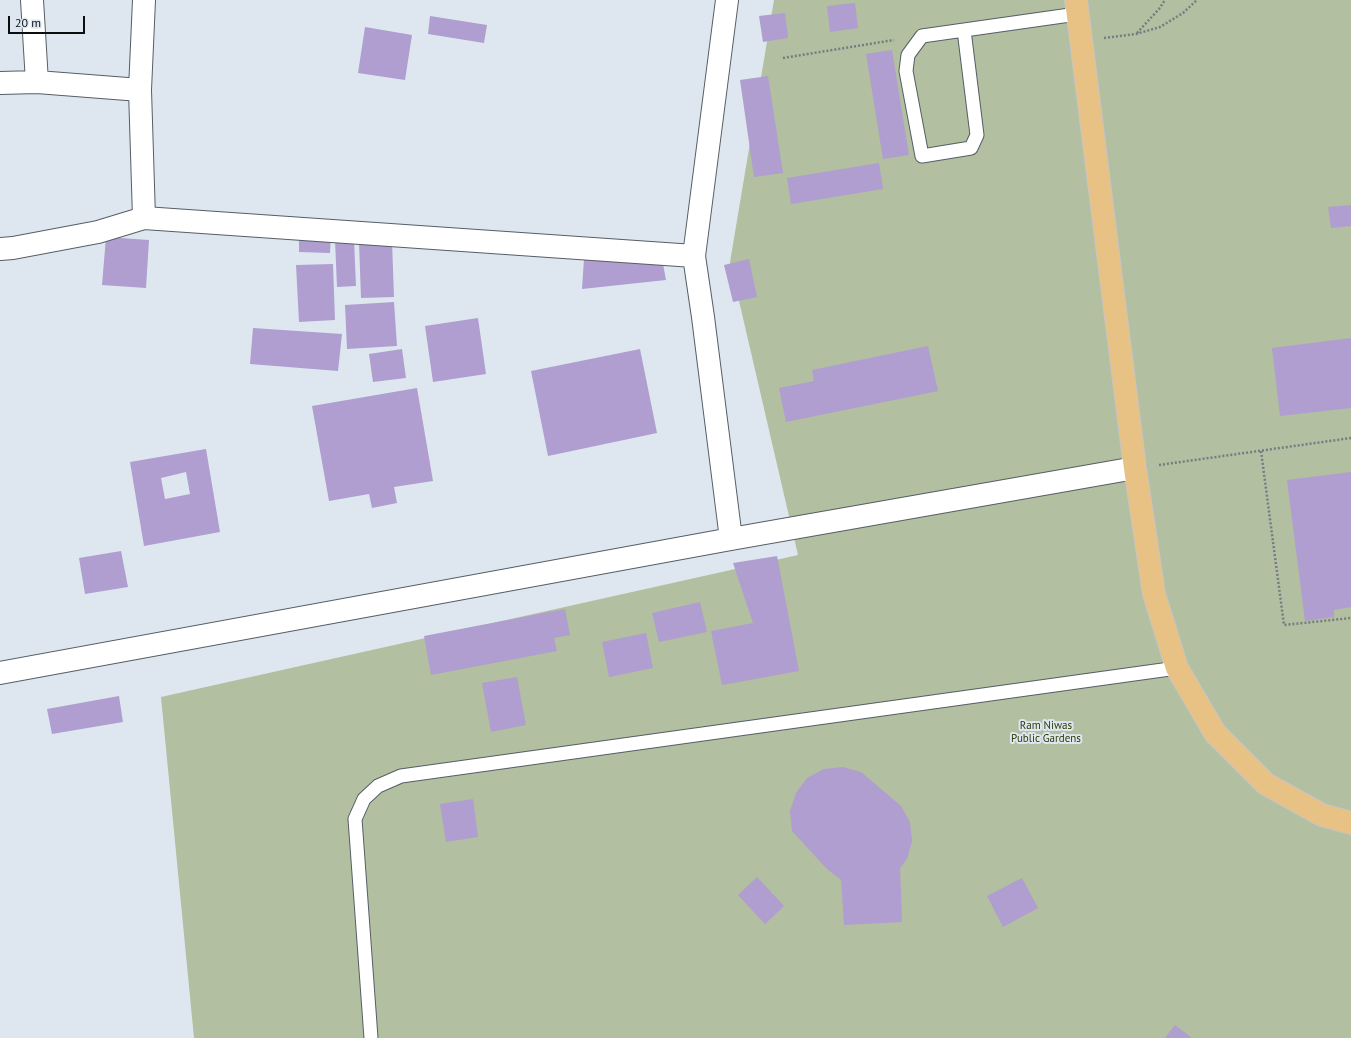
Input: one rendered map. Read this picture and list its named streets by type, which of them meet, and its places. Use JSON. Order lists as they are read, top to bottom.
{
  "parks": ["Ram Niwas Public Gardens"],
  "scale_bar": "20 m"
}
